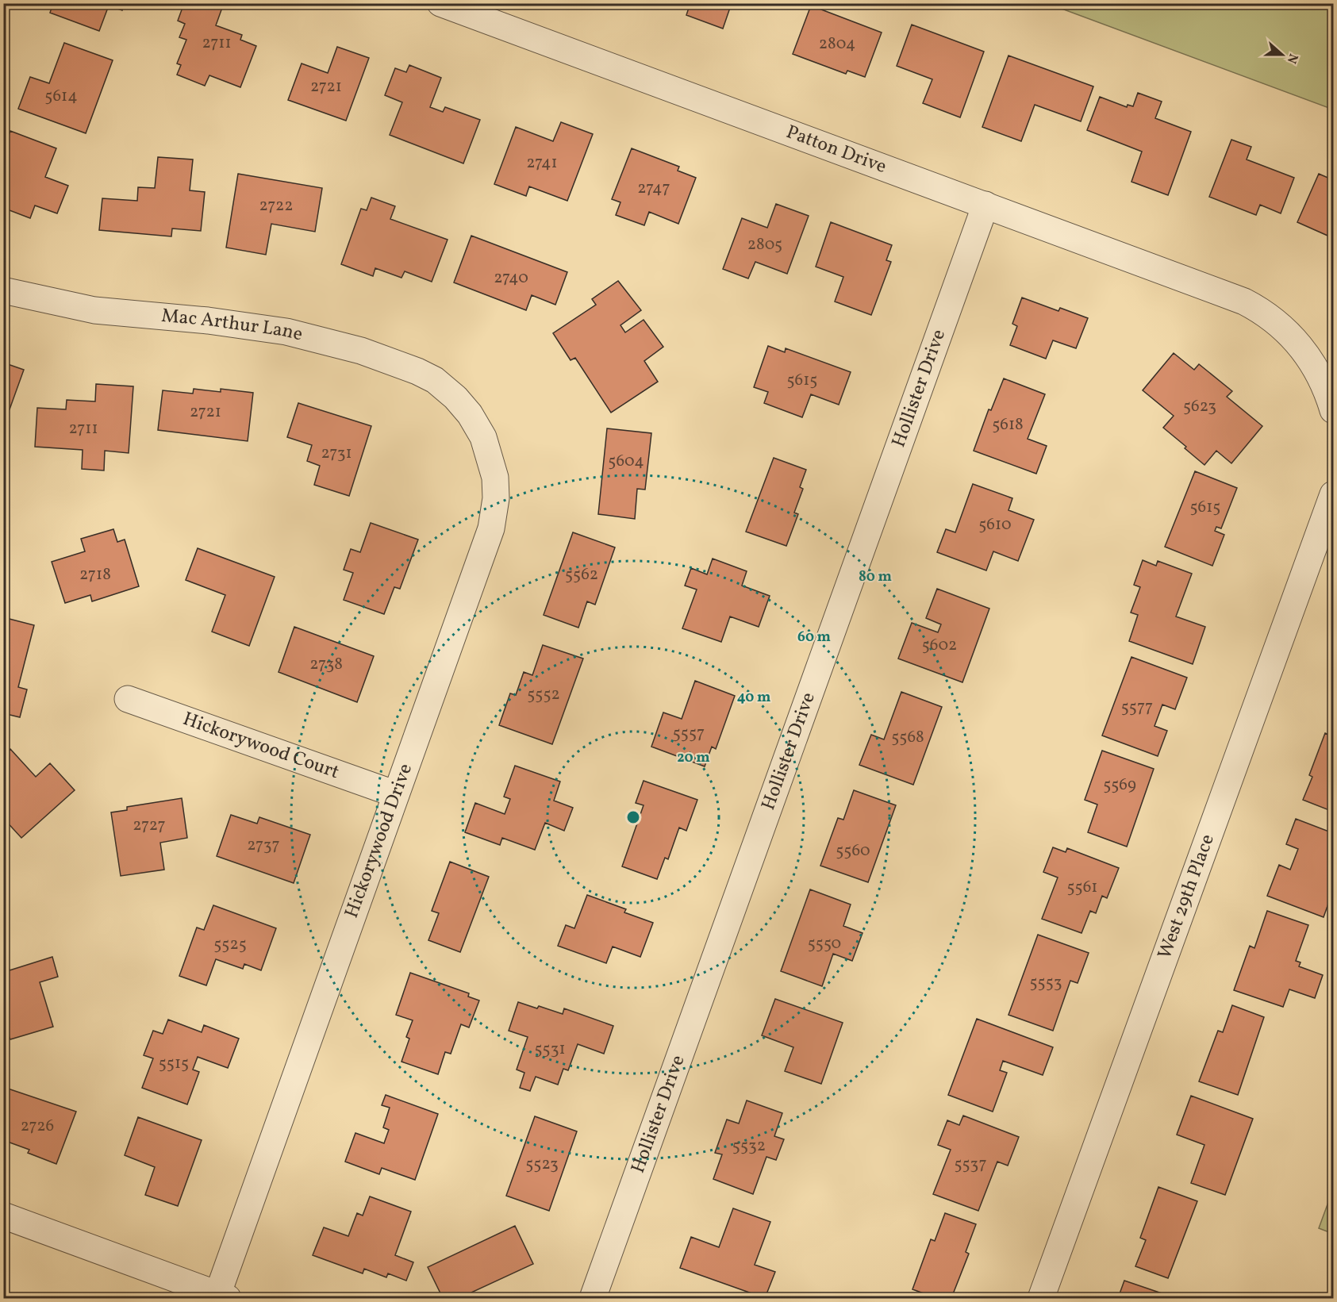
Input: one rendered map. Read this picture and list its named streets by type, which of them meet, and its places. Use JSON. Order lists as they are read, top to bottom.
{
  "streets": {
    "street": [
      "Patton Drive",
      "Mac Arthur Lane",
      "Hollister Drive",
      "Hickorywood Court",
      "Hickorywood Drive",
      "West 29th Place"
    ]
  },
  "crossings": [
    ["Patton Drive", "Hollister Drive"],
    ["Mac Arthur Lane", "Hickorywood Drive"],
    ["Hickorywood Court", "Hickorywood Drive"]
  ],
  "house_numbers": [
    "2711",
    "2804",
    "2721",
    "5614",
    "2741",
    "2747",
    "2722",
    "2805",
    "2740",
    "5615",
    "5623",
    "2721",
    "5618",
    "2711",
    "2731",
    "5604",
    "5615",
    "5610",
    "2718",
    "5562",
    "5602",
    "2738",
    "5552",
    "5577",
    "5557",
    "5568",
    "5569",
    "2727",
    "2737",
    "5560",
    "5561",
    "5550",
    "5525",
    "5553",
    "5531",
    "5515",
    "2726",
    "5532",
    "5523",
    "5537"
  ],
  "north": "right",
  "rings": [
    "80 m",
    "60 m",
    "40 m",
    "20 m"
  ]
}
